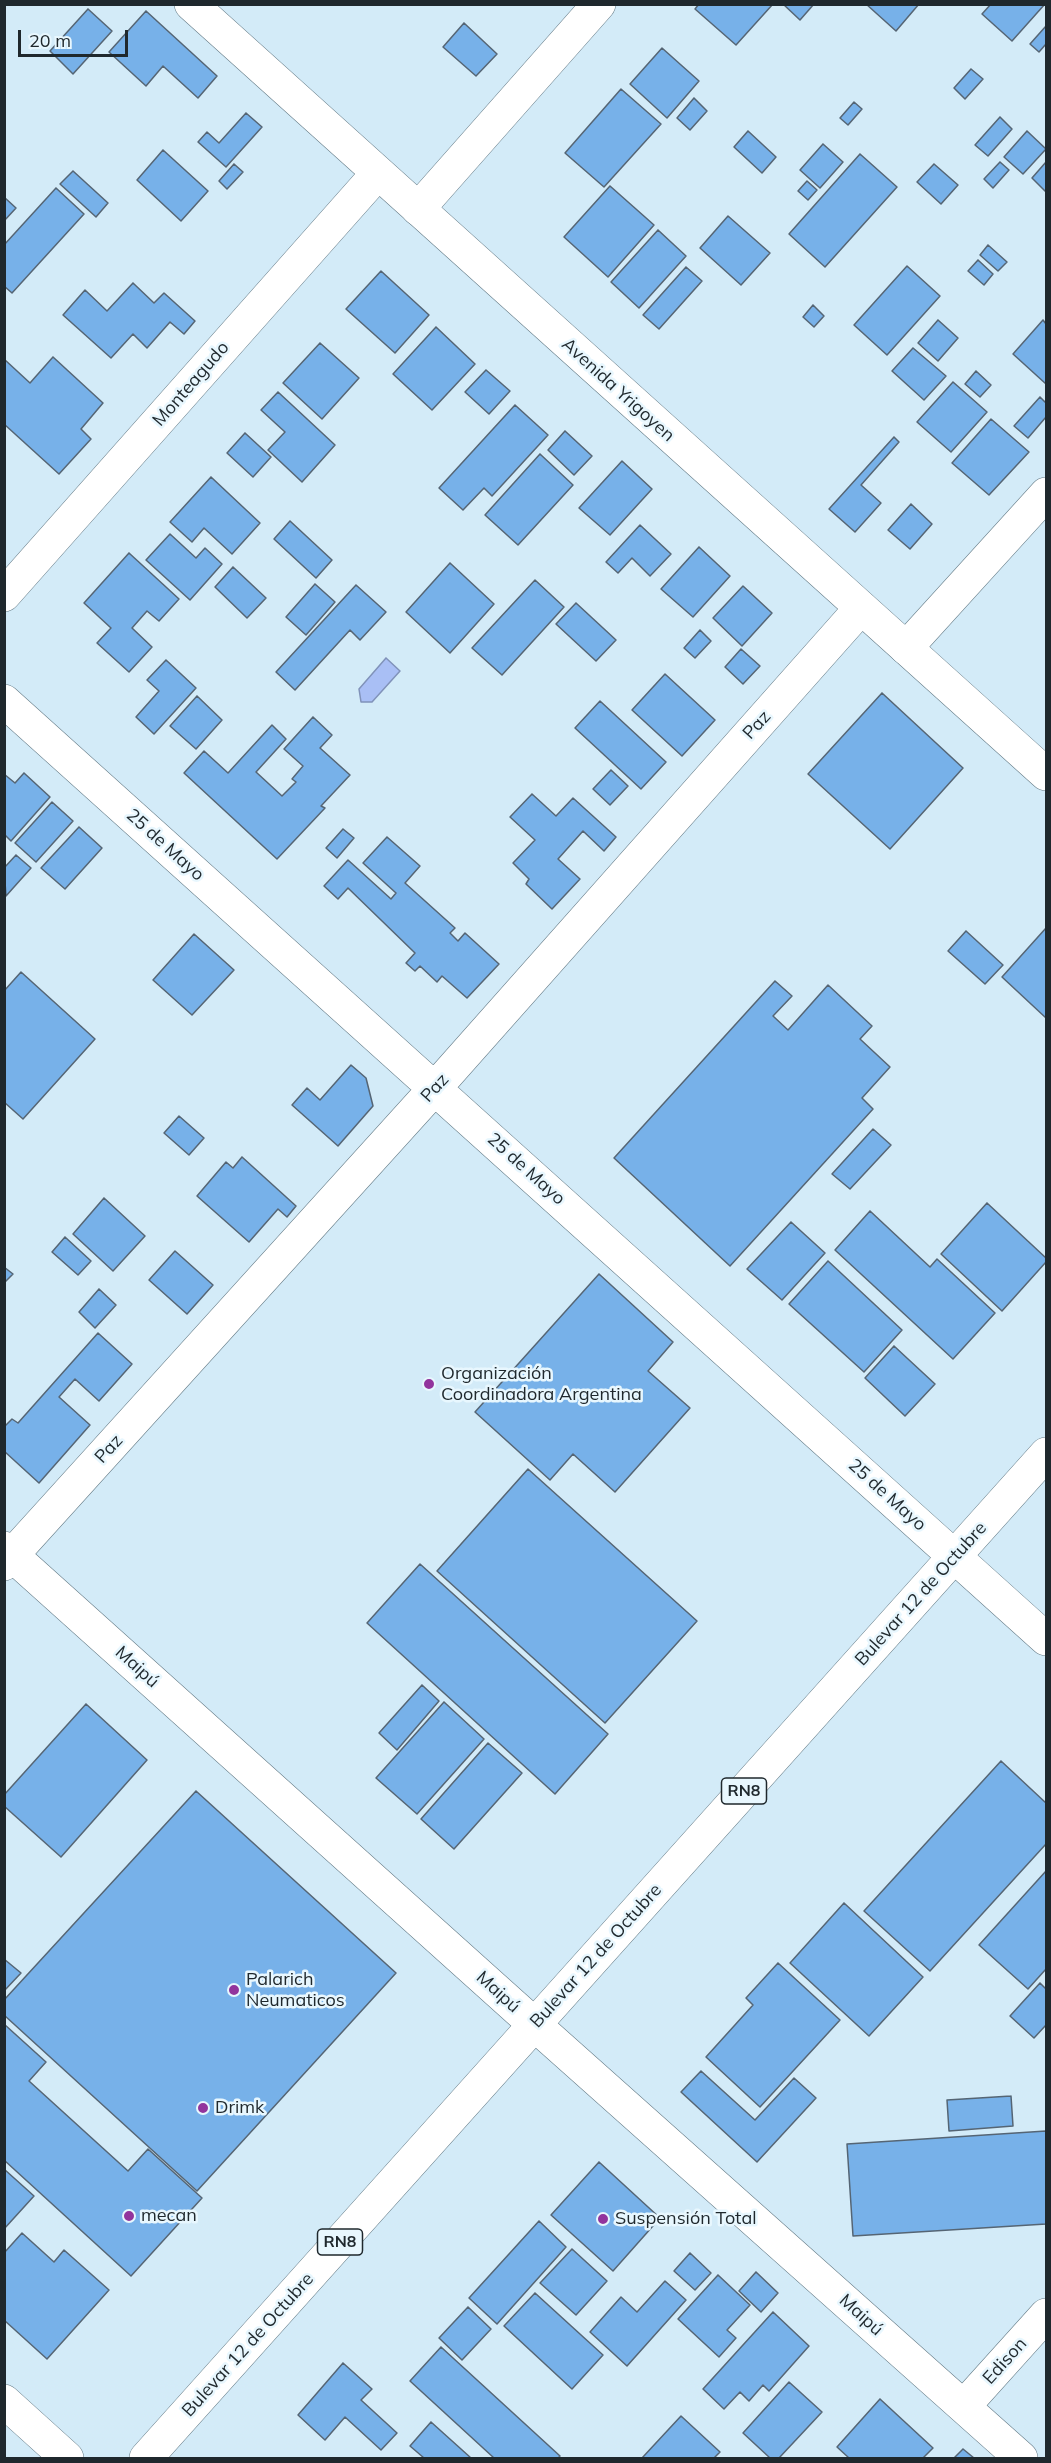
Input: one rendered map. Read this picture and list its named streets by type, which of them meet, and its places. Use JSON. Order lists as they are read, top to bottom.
{
  "streets": {
    "main road": [
      "Monteagudo",
      "Avenida Yrigoyen",
      "Paz",
      "25 de Mayo",
      "Bulevar 12 de Octubre",
      "Maipú",
      "RN8",
      "Edison"
    ]
  },
  "crossings": [
    ["Monteagudo", "Avenida Yrigoyen"],
    ["Avenida Yrigoyen", "Paz"],
    ["Paz", "25 de Mayo"],
    ["Paz", "Maipú"],
    ["25 de Mayo", "Bulevar 12 de Octubre"],
    ["Bulevar 12 de Octubre", "Maipú"],
    ["Maipú", "Edison"]
  ],
  "places": [
    "Organización Coordinadora Argentina",
    "Palarich Neumaticos",
    "Drimk",
    "mecan",
    "Suspensión Total"
  ],
  "scale_bar": "20 m"
}
